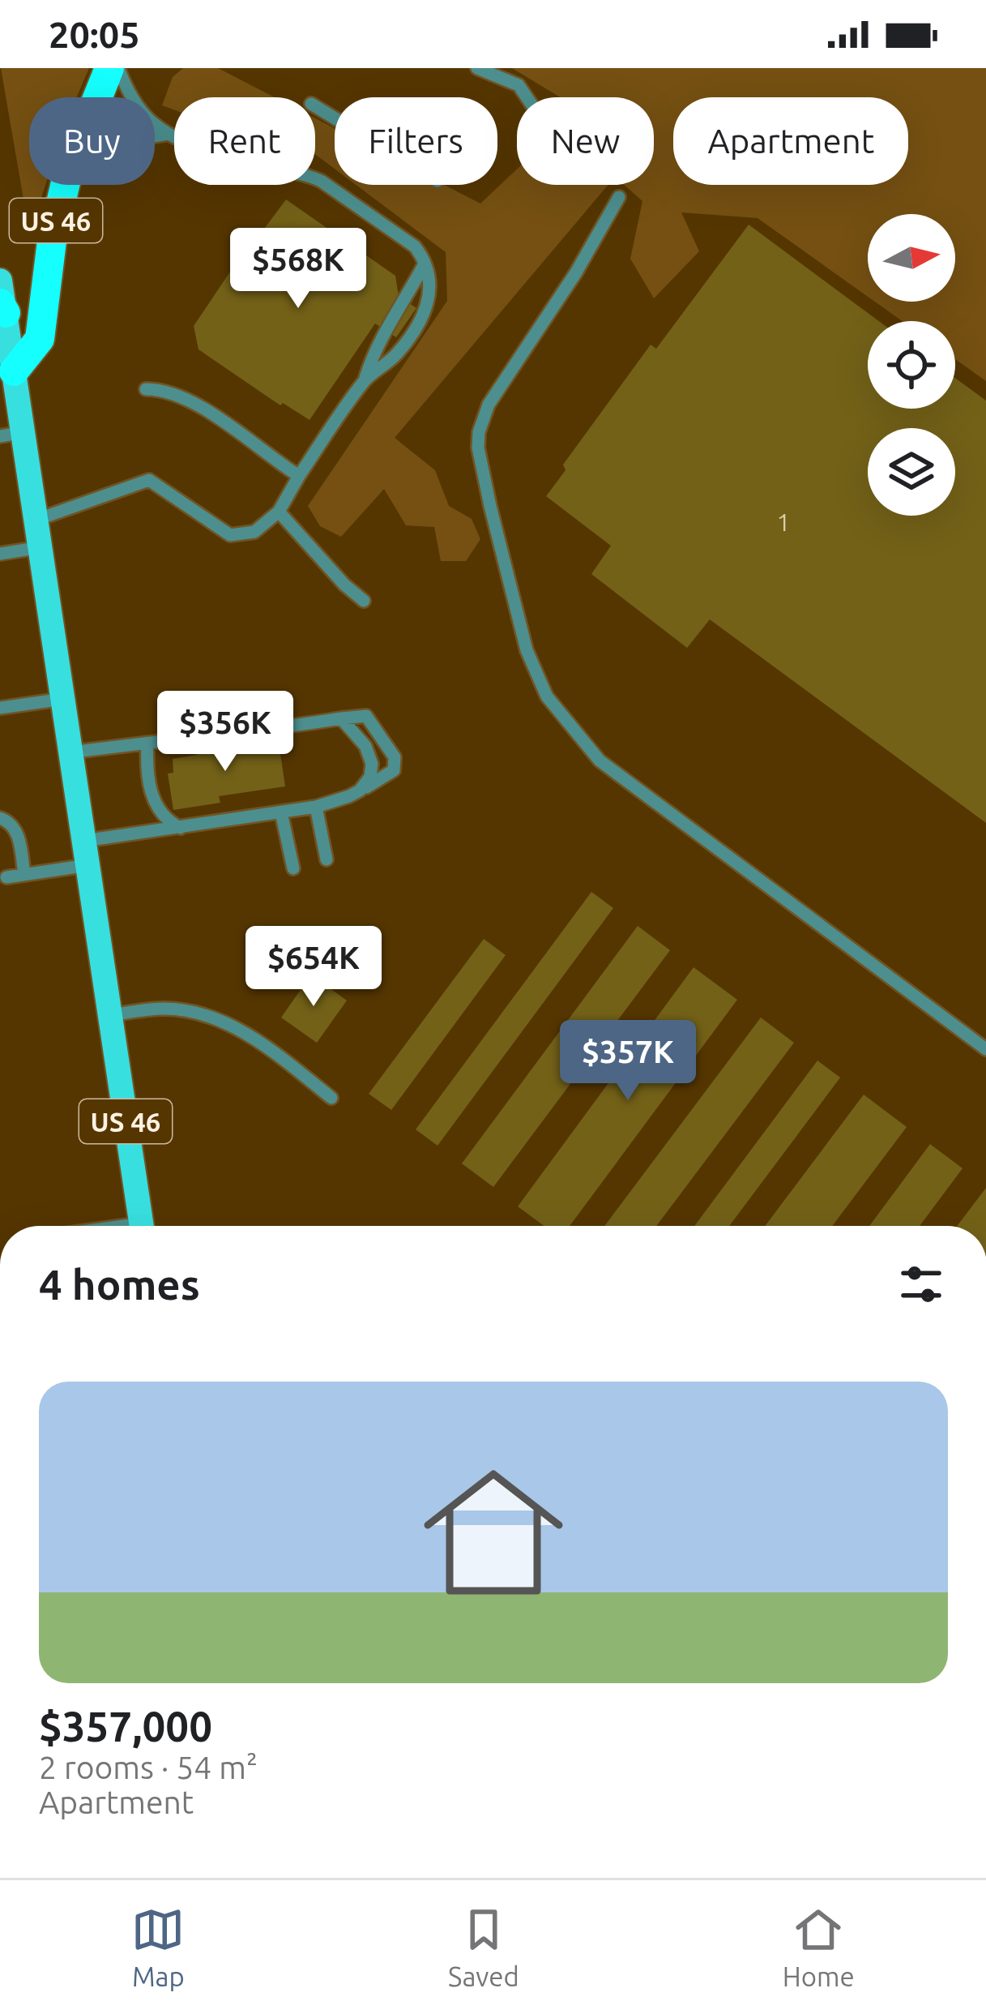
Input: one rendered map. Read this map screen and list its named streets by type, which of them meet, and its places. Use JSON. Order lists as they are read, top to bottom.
{
  "streets": {
    "highway": ["US 46"]
  },
  "house_numbers": ["1"],
  "north": "right",
  "page": {
    "status": "20:05",
    "chip": [
      "Buy",
      "Rent",
      "Filters",
      "New",
      "Apartment"
    ],
    "price": [
      "$568K",
      "$356K",
      "$654K",
      "$357K"
    ],
    "heading": "4 homes",
    "list": [
      {
        "name": "$357,000",
        "note": "2 rooms · 54 m² · Apartment"
      }
    ],
    "tabs": ["Map", "Saved", "Home"]
  }
}
